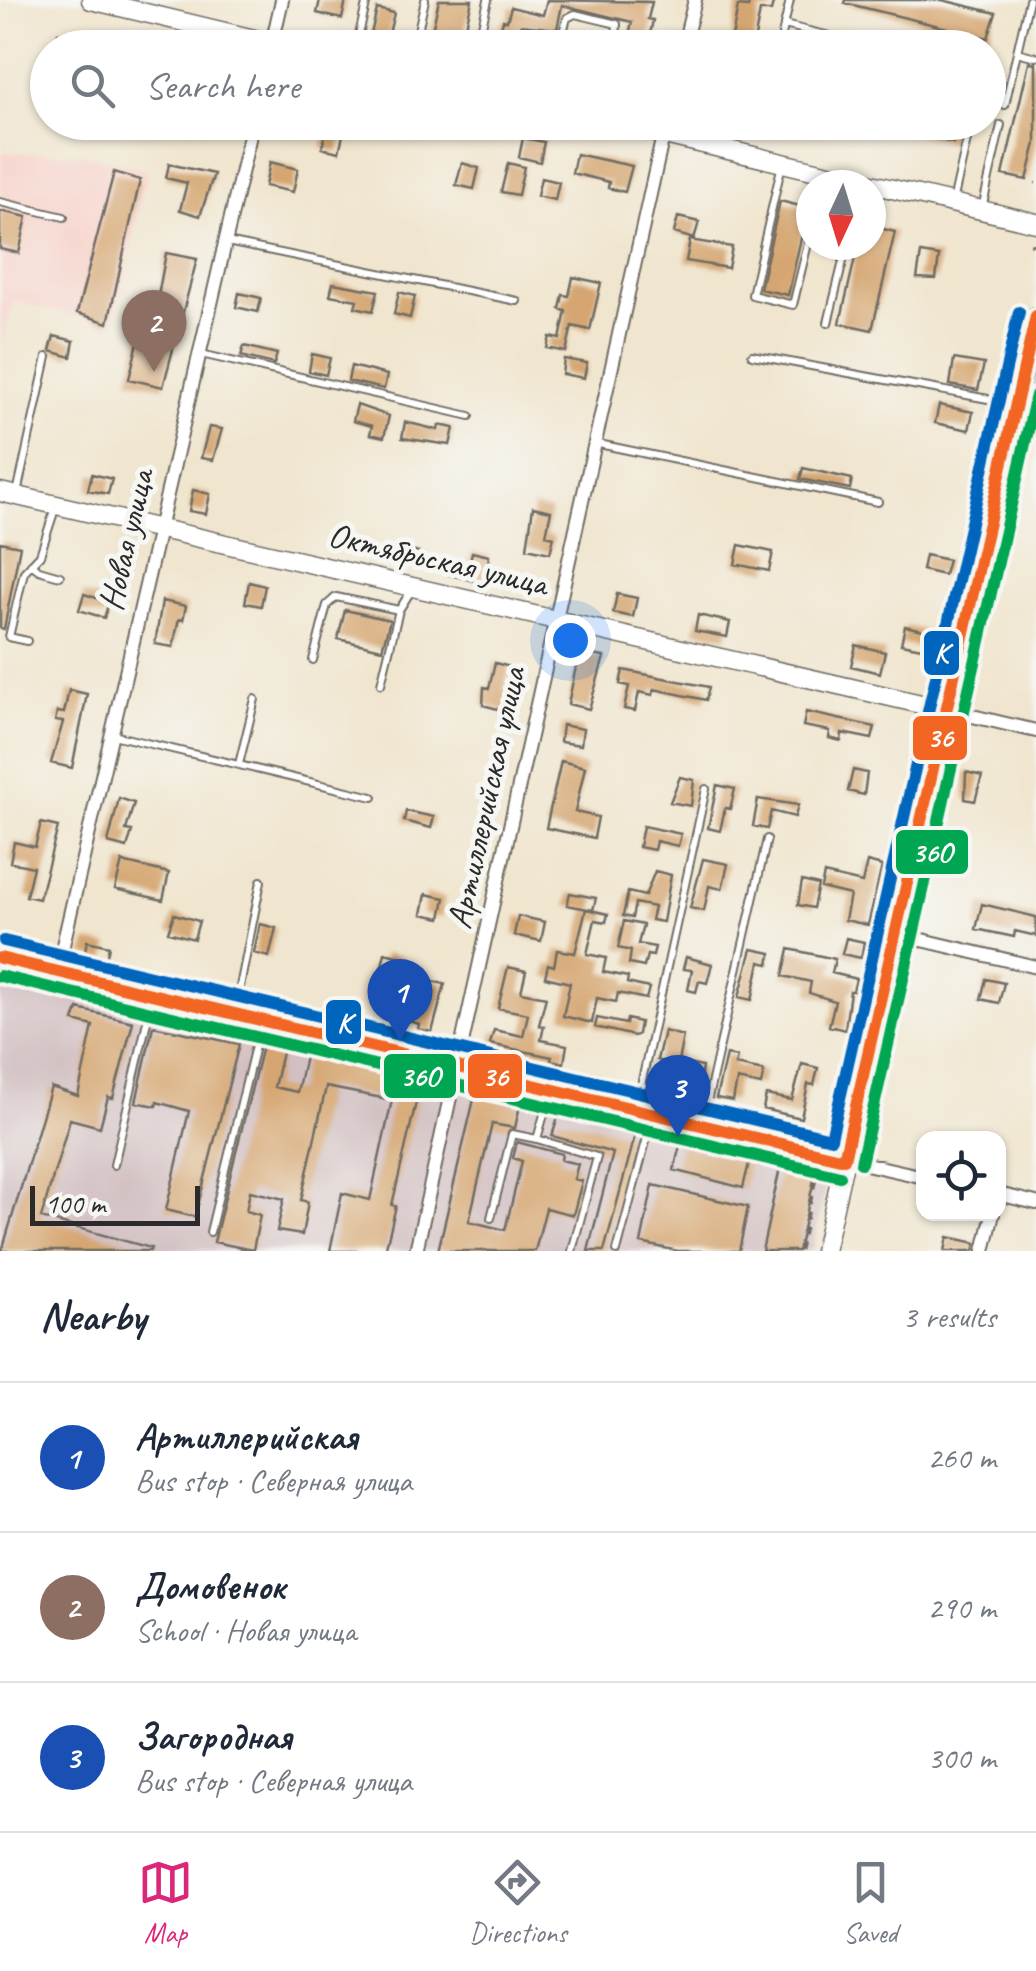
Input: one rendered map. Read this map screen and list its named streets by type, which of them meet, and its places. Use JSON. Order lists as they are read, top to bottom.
{
  "streets": {
    "main road": ["Октябрьская улица"],
    "street": ["Новая улица", "Артиллерийская улица"]
  },
  "crossings": [
    ["Новая улица", "Октябрьская улица"],
    ["Октябрьская улица", "Артиллерийская улица"]
  ],
  "lines": ["transit line К", "transit line 36", "transit line 36О"],
  "scale_bar": "100 m",
  "north": "bottom",
  "page": {
    "search": "Search here",
    "pins": ["2", "1", "3"],
    "scale": "100 m",
    "heading": ["Nearby", "3 results"],
    "list": [
      {
        "mark": "1",
        "name": "Артиллерийская",
        "note": "Bus stop · Северная улица",
        "value": "260 m"
      },
      {
        "mark": "2",
        "name": "Домовенок",
        "note": "School · Новая улица",
        "value": "290 m"
      },
      {
        "mark": "3",
        "name": "Загородная",
        "note": "Bus stop · Северная улица",
        "value": "300 m"
      }
    ],
    "nav": ["Map", "Directions", "Saved"]
  }
}
